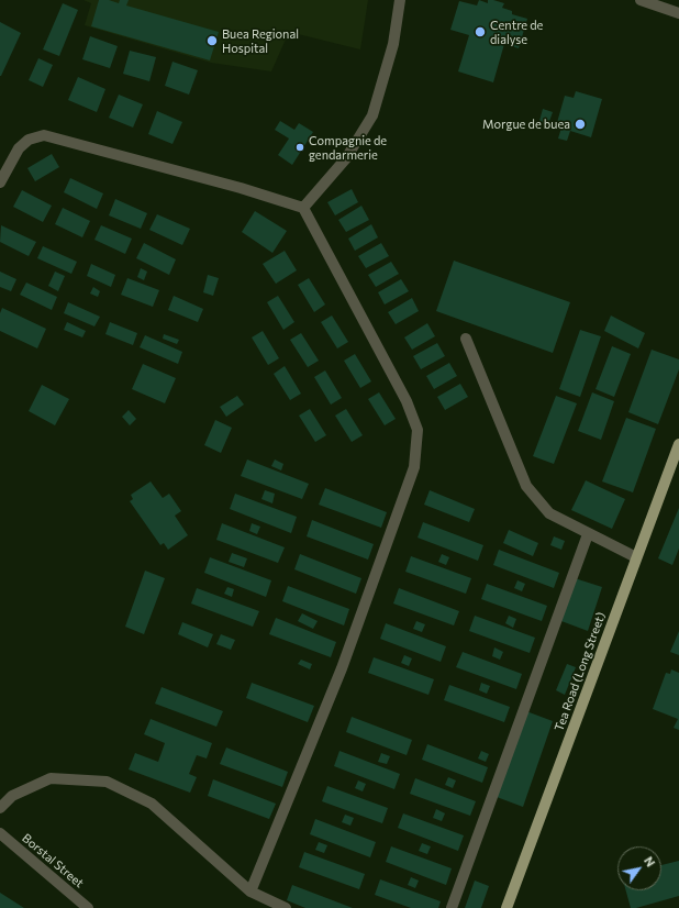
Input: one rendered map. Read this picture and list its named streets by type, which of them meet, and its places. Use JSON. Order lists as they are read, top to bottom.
{
  "streets": {
    "main road": ["Tea Road (Long Street)"],
    "street": ["Borstal Street"]
  },
  "places": [
    "Centre de dialyse",
    "Buea Regional Hospital",
    "Morgue de buea",
    "Compagnie de gendarmerie"
  ],
  "north": "top right"
}
